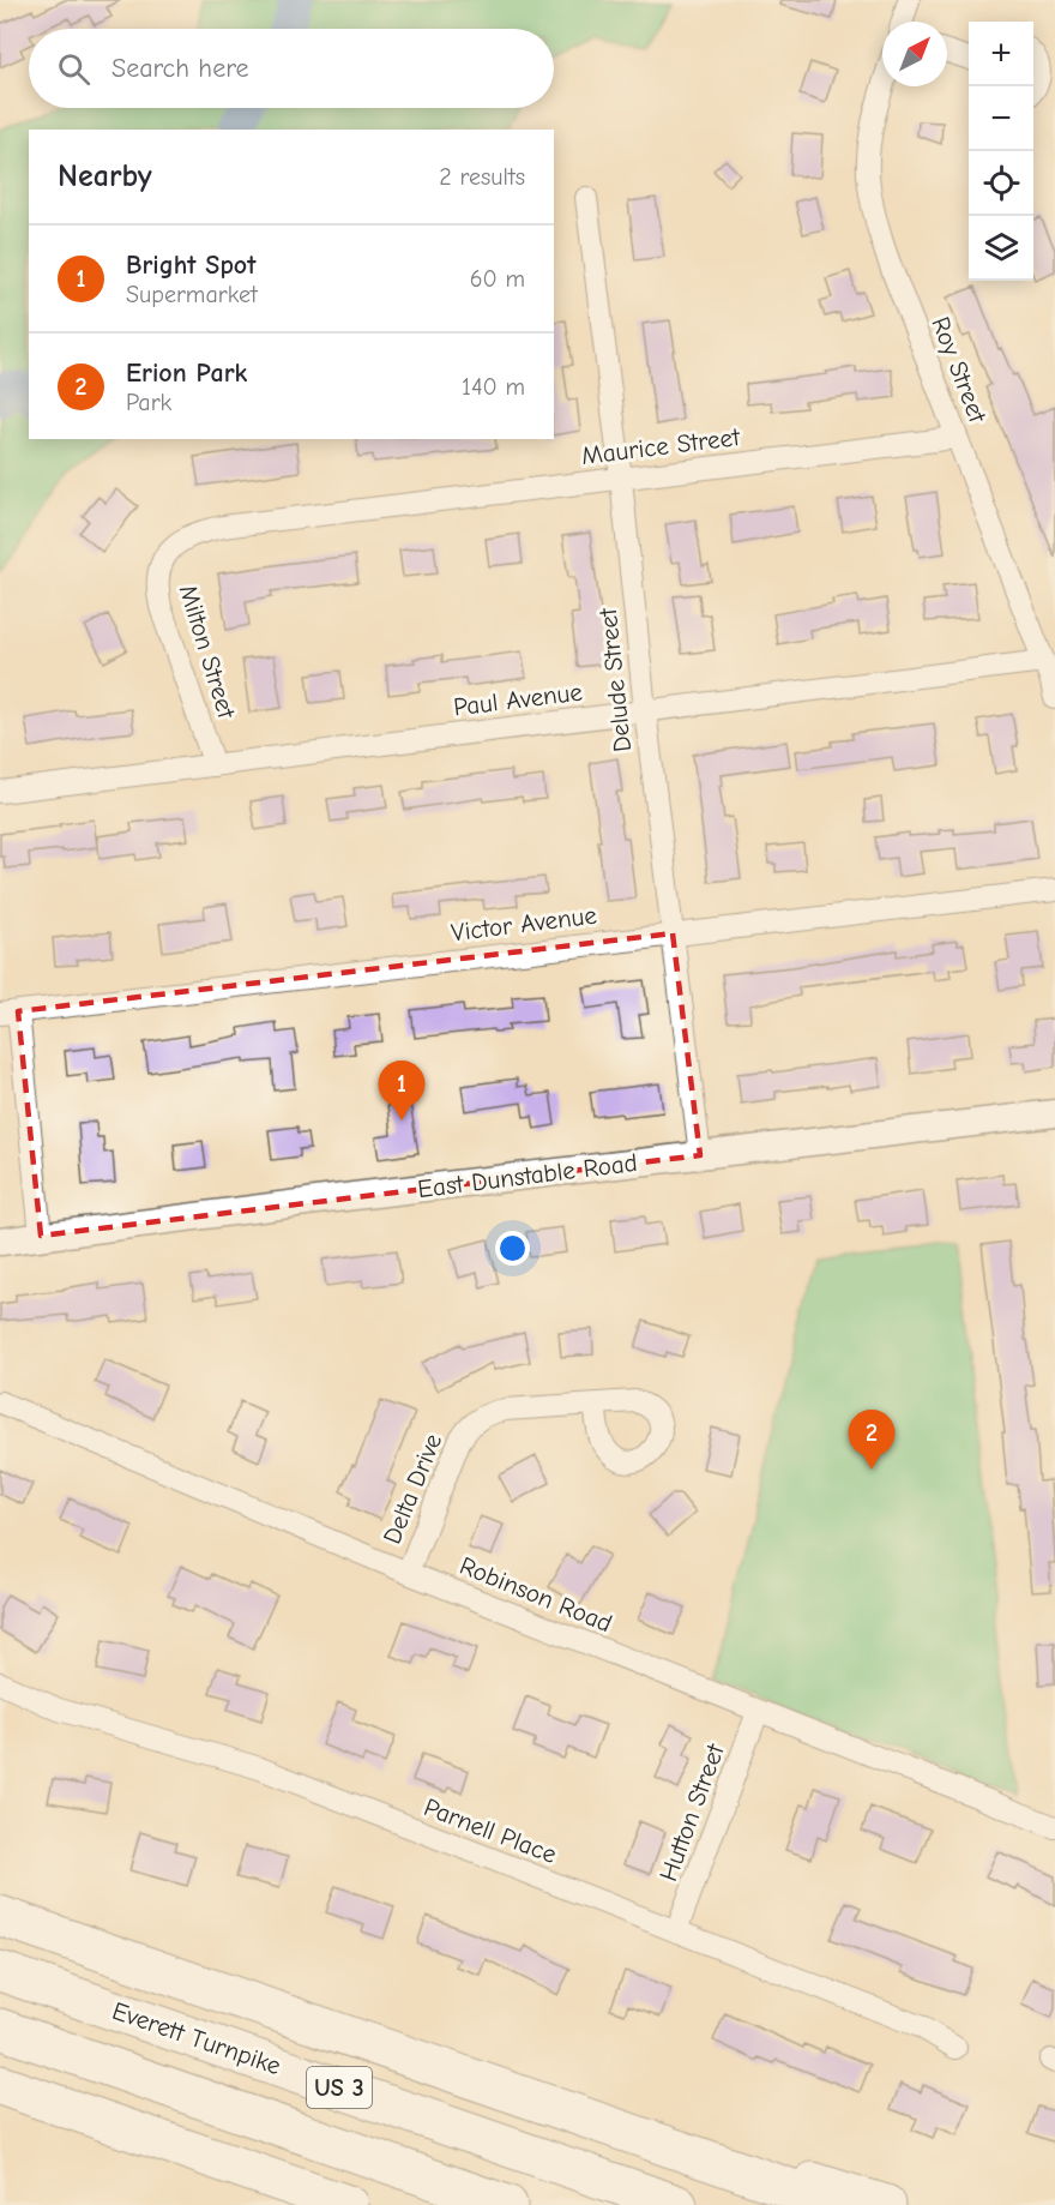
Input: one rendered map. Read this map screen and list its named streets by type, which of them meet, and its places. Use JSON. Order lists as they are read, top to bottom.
{
  "streets": {
    "highway": ["Everett Turnpike", "US 3"],
    "street": [
      "Roy Street",
      "Maurice Street",
      "Milton Street",
      "Delude Street",
      "Paul Avenue",
      "Victor Avenue",
      "East Dunstable Road",
      "Delta Drive",
      "Robinson Road",
      "Hutton Street",
      "Parnell Place"
    ]
  },
  "crossings": [
    ["Roy Street", "Maurice Street"],
    ["Roy Street", "Paul Avenue"],
    ["Maurice Street", "Milton Street"],
    ["Maurice Street", "Delude Street"],
    ["Milton Street", "Paul Avenue"],
    ["Delude Street", "Paul Avenue"],
    ["Delude Street", "Victor Avenue"],
    ["Delude Street", "East Dunstable Road"],
    ["Delta Drive", "Robinson Road"],
    ["Robinson Road", "Hutton Street"],
    ["Hutton Street", "Parnell Place"]
  ],
  "north": "top right",
  "page": {
    "map_buttons": ["+", "−"],
    "search": "Search here",
    "heading": ["Nearby", "2 results"],
    "list": [
      {
        "mark": "1",
        "name": "Bright Spot",
        "note": "Supermarket",
        "value": "60 m"
      },
      {
        "mark": "2",
        "name": "Erion Park",
        "note": "Park",
        "value": "140 m"
      }
    ],
    "pins": ["1", "2"]
  }
}
